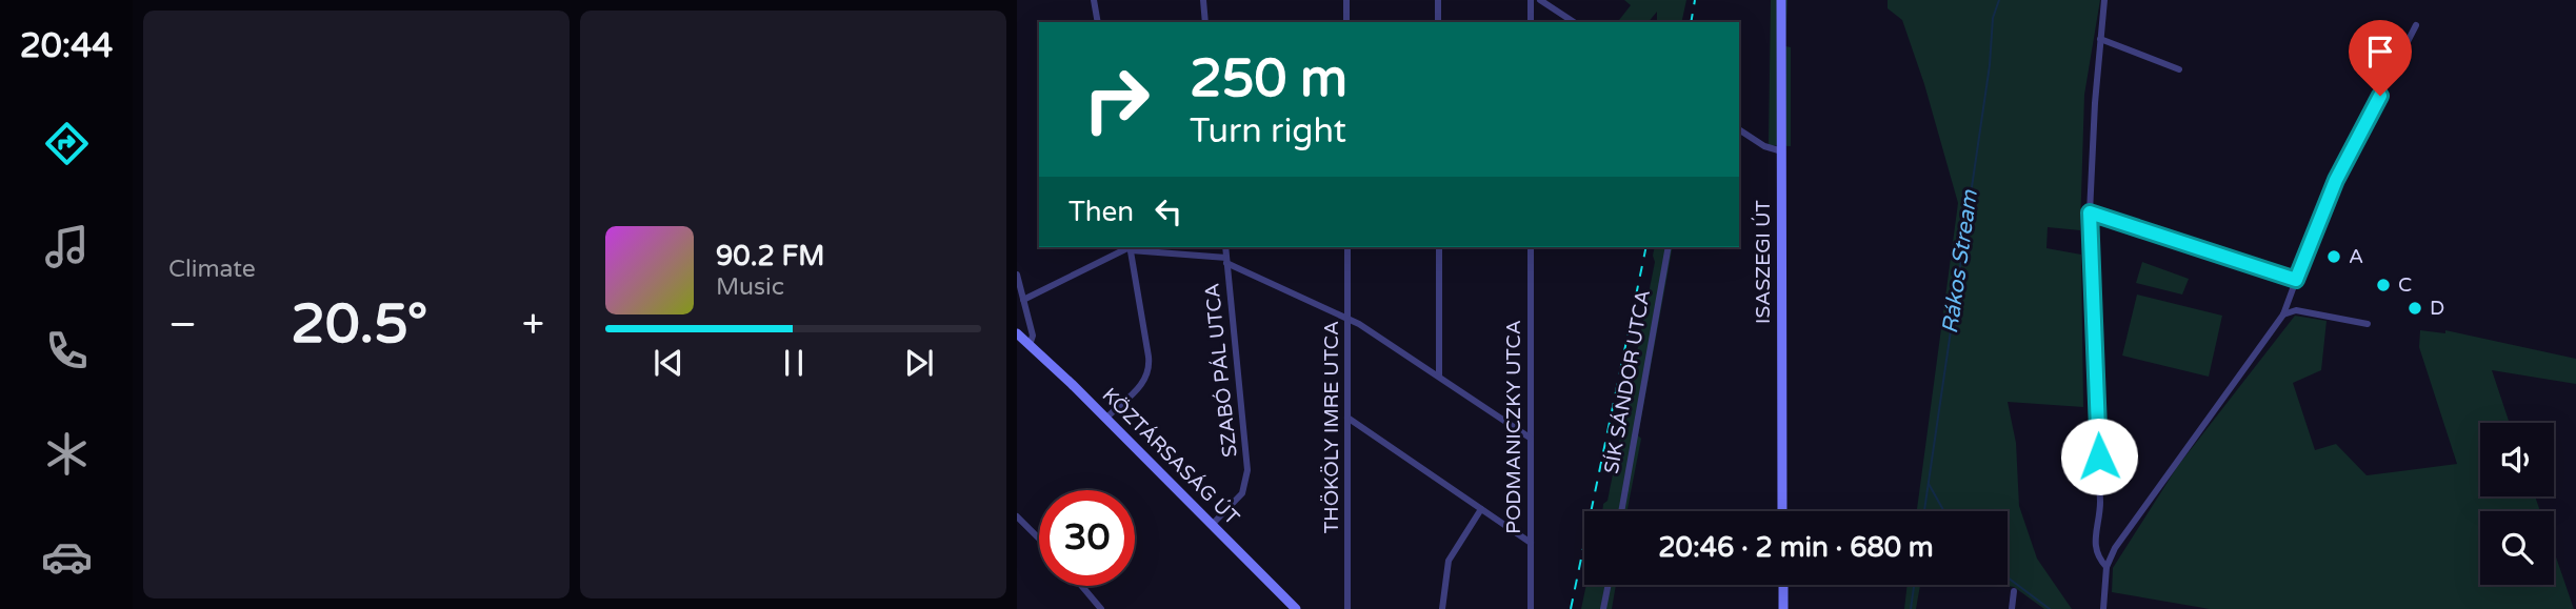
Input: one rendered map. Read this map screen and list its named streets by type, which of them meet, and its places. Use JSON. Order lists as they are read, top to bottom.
{
  "streets": {
    "main road": ["ISASZEGI ÚT", "KÖZTÁRSASÁG ÚT"],
    "street": [
      "SZABÓ PÁL UTCA",
      "SÍK SÁNDOR UTCA",
      "THÖKÖLY IMRE UTCA",
      "PODMANICZKY UTCA"
    ]
  },
  "crossings": [
    ["SZABÓ PÁL UTCA", "KÖZTÁRSASÁG ÚT"]
  ],
  "water": ["Rákos Stream"],
  "places": ["A", "C", "D"],
  "page": {
    "tabs": "20:44",
    "tile": "Climate",
    "turn": ["250 m", "Turn right"],
    "then": "Then",
    "song": ["90.2 FM", "Music"],
    "heat": ["−", "20.5°", "+"],
    "limit": "30",
    "trip": "20:46 · 2 min · 680 m"
  }
}
